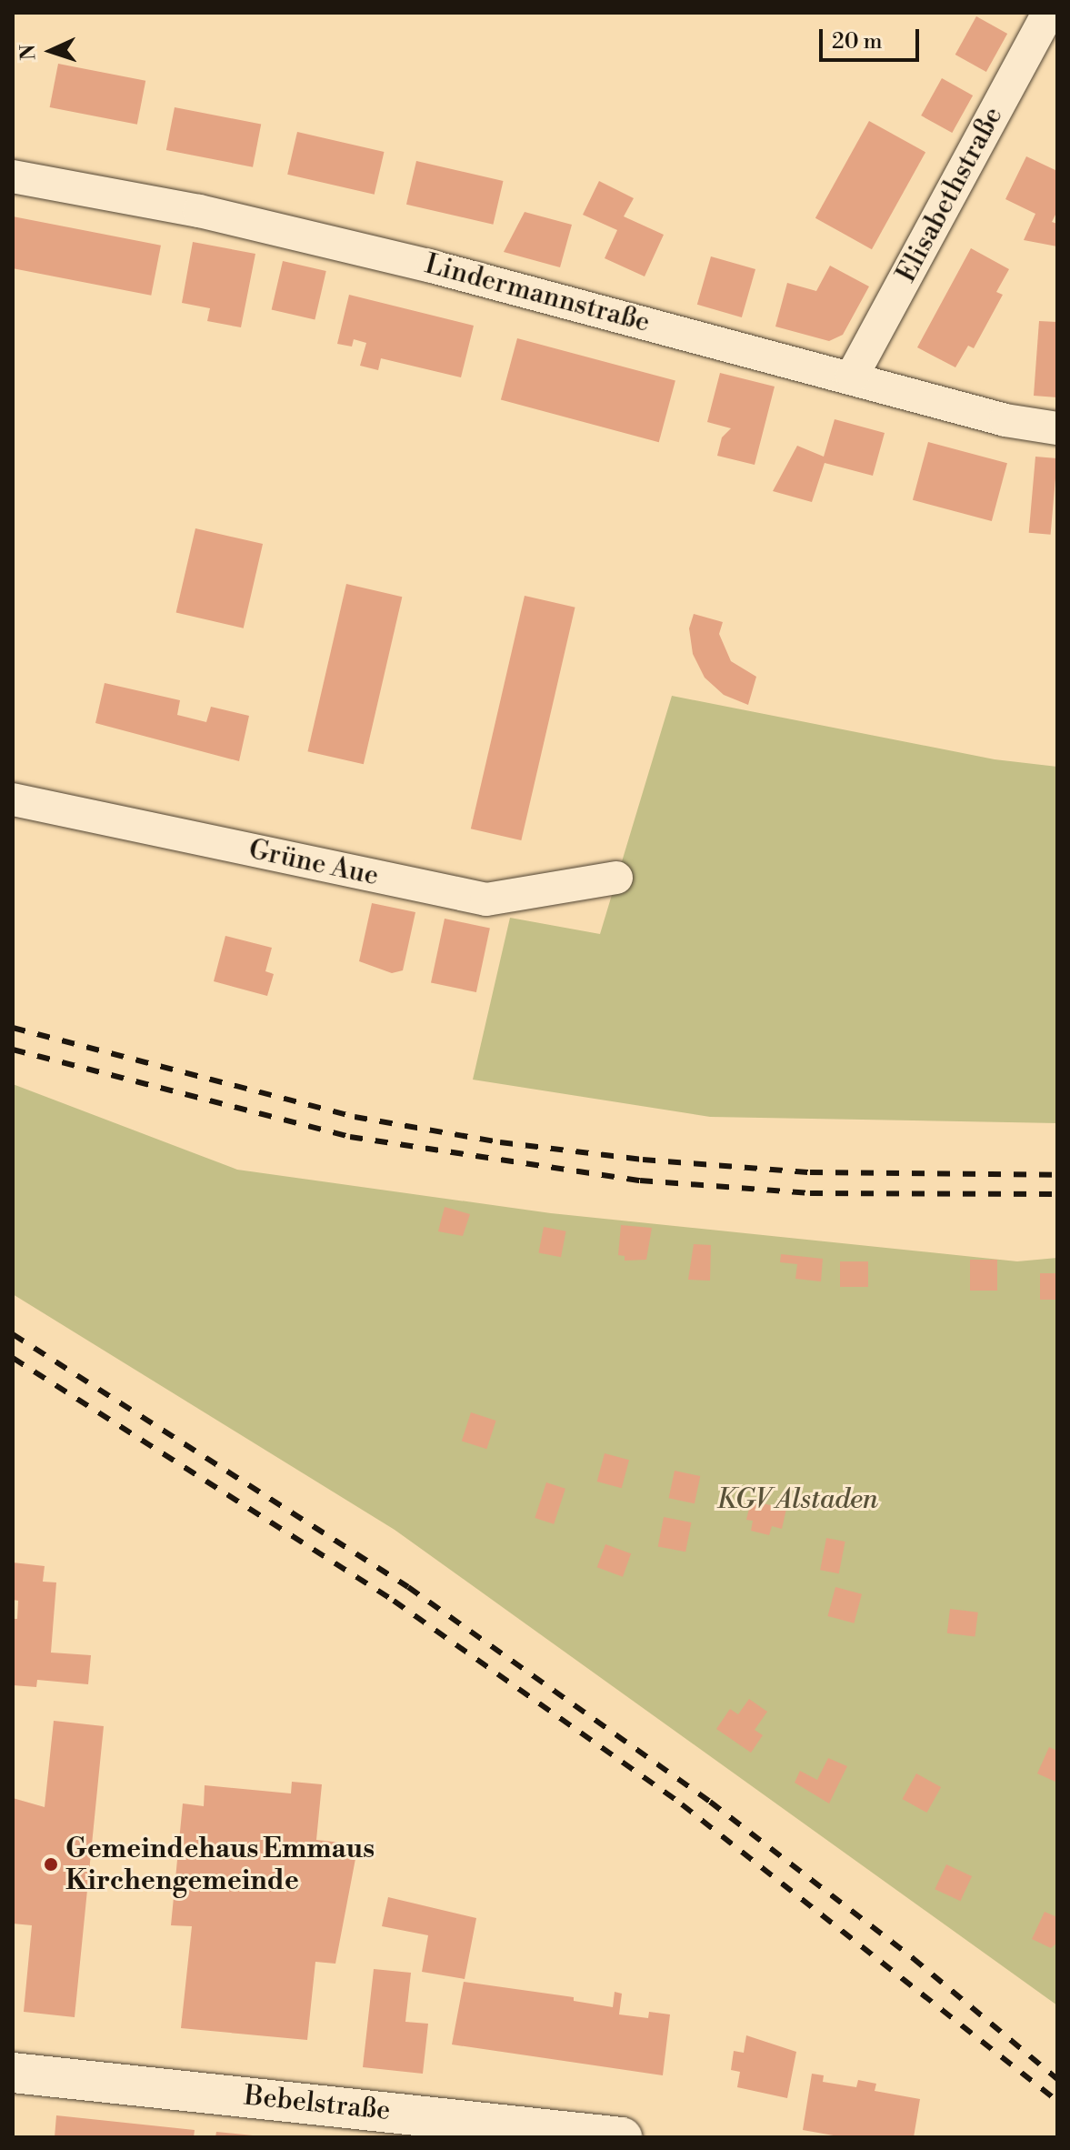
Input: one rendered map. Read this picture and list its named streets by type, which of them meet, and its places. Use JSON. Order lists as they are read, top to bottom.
{
  "streets": {
    "street": [
      "Elisabethstraße",
      "Lindermannstraße",
      "Grüne Aue",
      "Bebelstraße"
    ]
  },
  "crossings": [
    ["Elisabethstraße", "Lindermannstraße"]
  ],
  "parks": ["KGV Alstaden"],
  "places": ["Gemeindehaus Emmaus Kirchengemeinde"],
  "scale_bar": "20 m",
  "north": "left"
}
